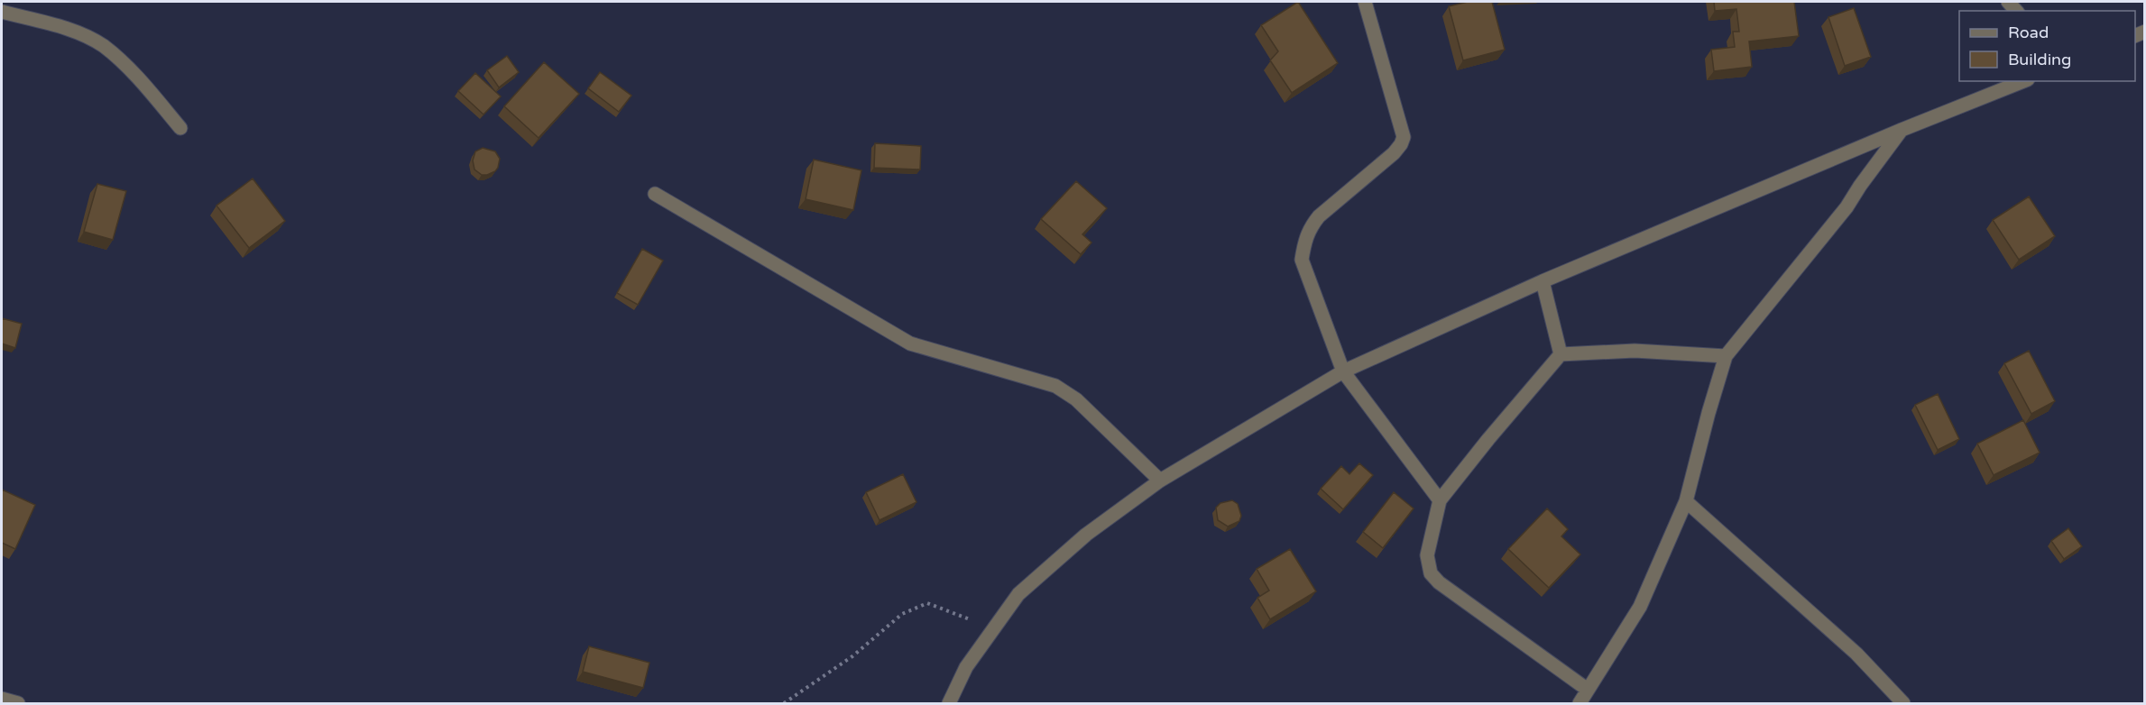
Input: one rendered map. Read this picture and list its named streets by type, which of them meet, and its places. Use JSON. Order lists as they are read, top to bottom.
{
  "legend": ["Road", "Building"]
}
